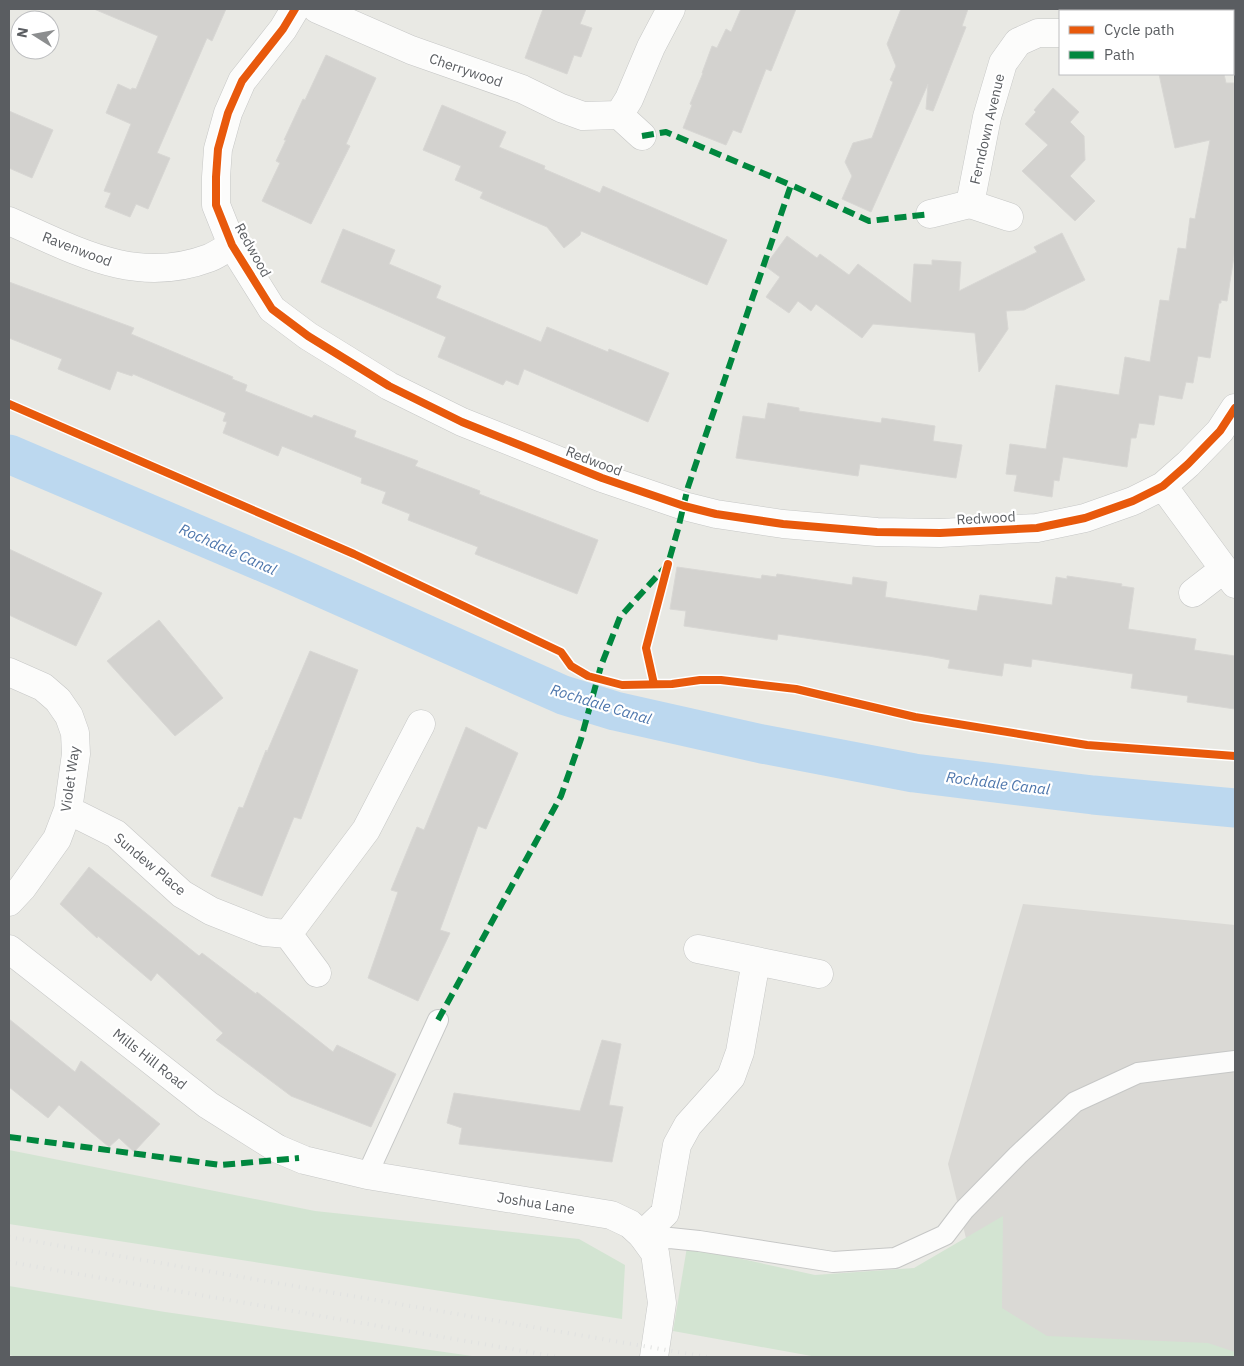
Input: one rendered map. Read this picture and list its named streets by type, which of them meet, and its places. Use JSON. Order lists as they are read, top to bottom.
{
  "streets": {
    "street": [
      "Cherrywood",
      "Ferndown Avenue",
      "Ravenwood",
      "Redwood",
      "Violet Way",
      "Sundew Place",
      "Mills Hill Road",
      "Joshua Lane"
    ]
  },
  "crossings": [
    ["Ravenwood", "Redwood"],
    ["Violet Way", "Sundew Place"],
    ["Mills Hill Road", "Joshua Lane"]
  ],
  "water": ["Rochdale Canal"],
  "legend": ["Cycle path", "Path"],
  "north": "left"
}
